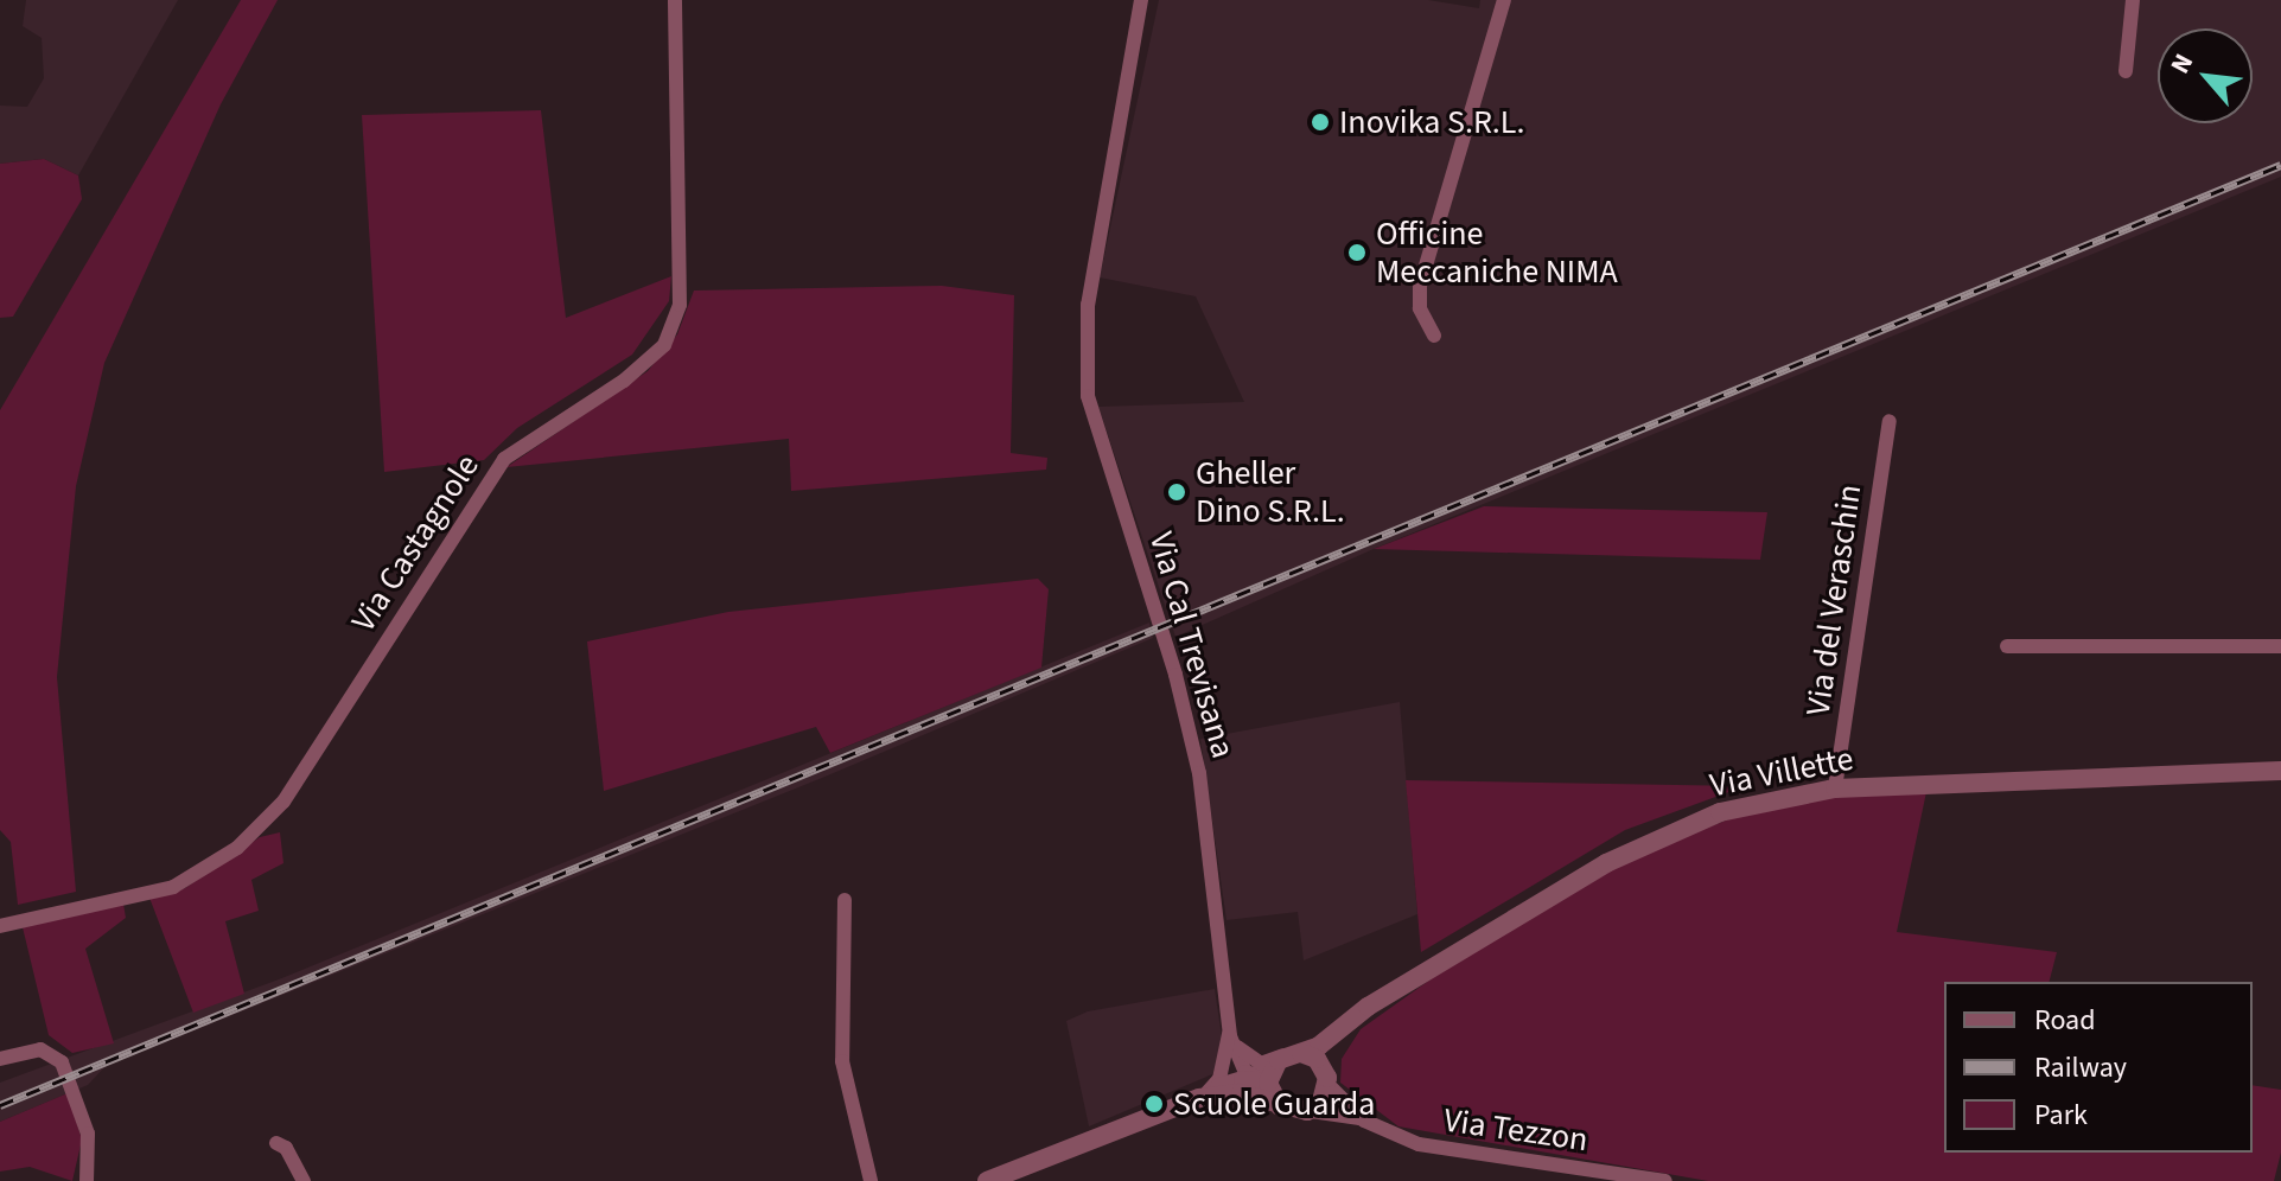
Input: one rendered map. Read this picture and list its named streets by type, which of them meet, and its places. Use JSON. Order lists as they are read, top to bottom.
{
  "streets": {
    "street": [
      "Via Castagnole",
      "Via del Veraschin",
      "Via Cal Trevisana",
      "Via Villette",
      "Via Tezzon"
    ]
  },
  "crossings": [
    ["Via del Veraschin", "Via Villette"],
    ["Via Cal Trevisana", "Via Villette"],
    ["Via Cal Trevisana", "Via Tezzon"],
    ["Via Villette", "Via Tezzon"]
  ],
  "places": [
    "Inovika S.R.L.",
    "Officine Meccaniche NIMA",
    "Gheller Dino S.R.L.",
    "Scuole Guarda"
  ],
  "legend": ["Road", "Railway", "Park"],
  "north": "top left"
}
